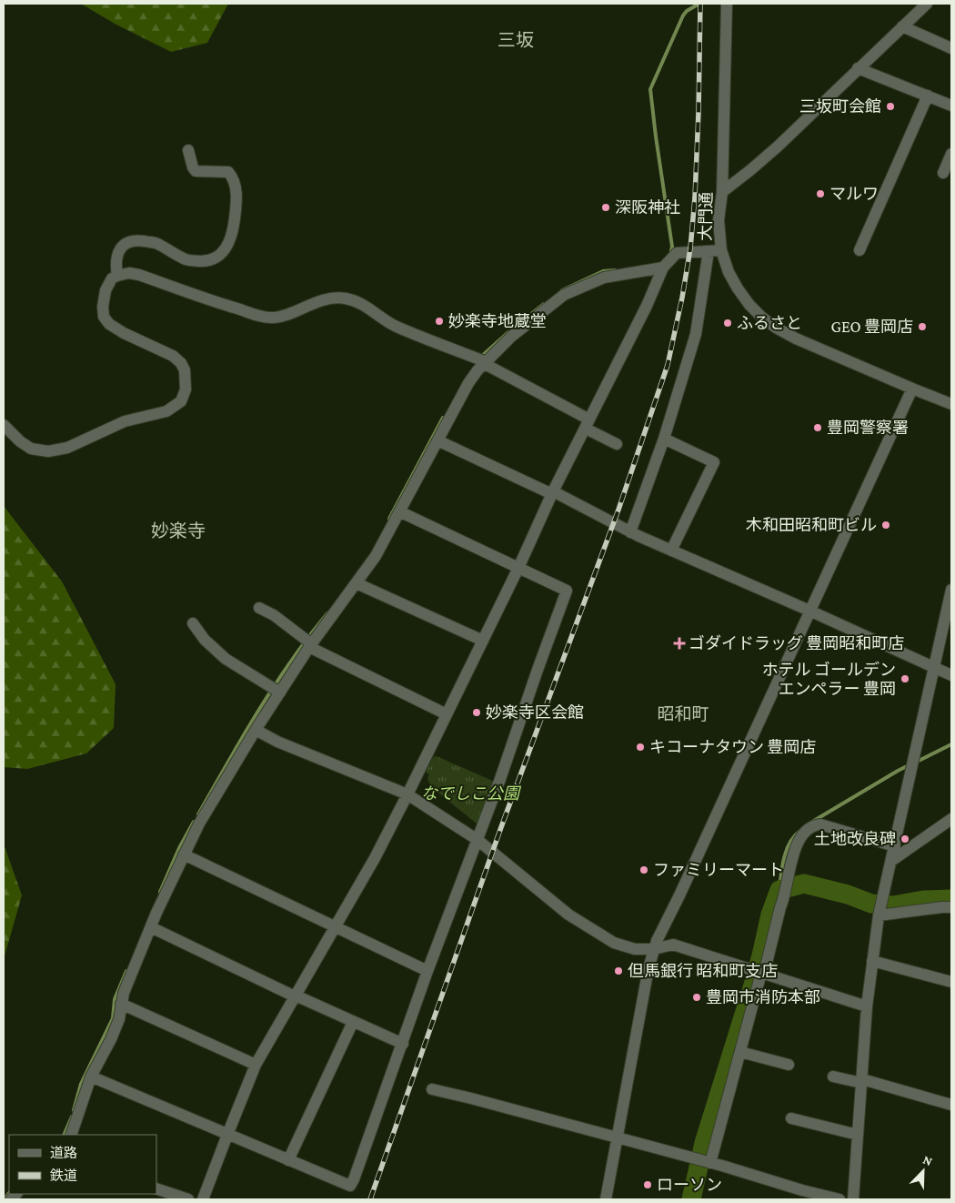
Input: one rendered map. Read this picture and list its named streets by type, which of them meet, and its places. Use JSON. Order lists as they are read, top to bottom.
{
  "streets": {
    "street": ["大門通"]
  },
  "districts": ["三坂", "妙楽寺", "昭和町"],
  "parks": ["なでしこ公園"],
  "places": {
    "other": [
      "三坂町会館",
      "マルワ",
      "深阪神社",
      "妙楽寺地蔵堂",
      "ふるさと",
      "GEO 豊岡店",
      "豊岡警察署",
      "木和田昭和町ビル",
      "ホテル ゴールデン エンペラー 豊岡",
      "妙楽寺区会館",
      "キコーナタウン 豊岡店",
      "土地改良碑",
      "ファミリーマート",
      "但馬銀行 昭和町支店",
      "豊岡市消防本部",
      "ローソン"
    ],
    "health": ["ゴダイドラッグ 豊岡昭和町店"]
  },
  "legend": ["道路", "鉄道"],
  "north": "top right"
}
